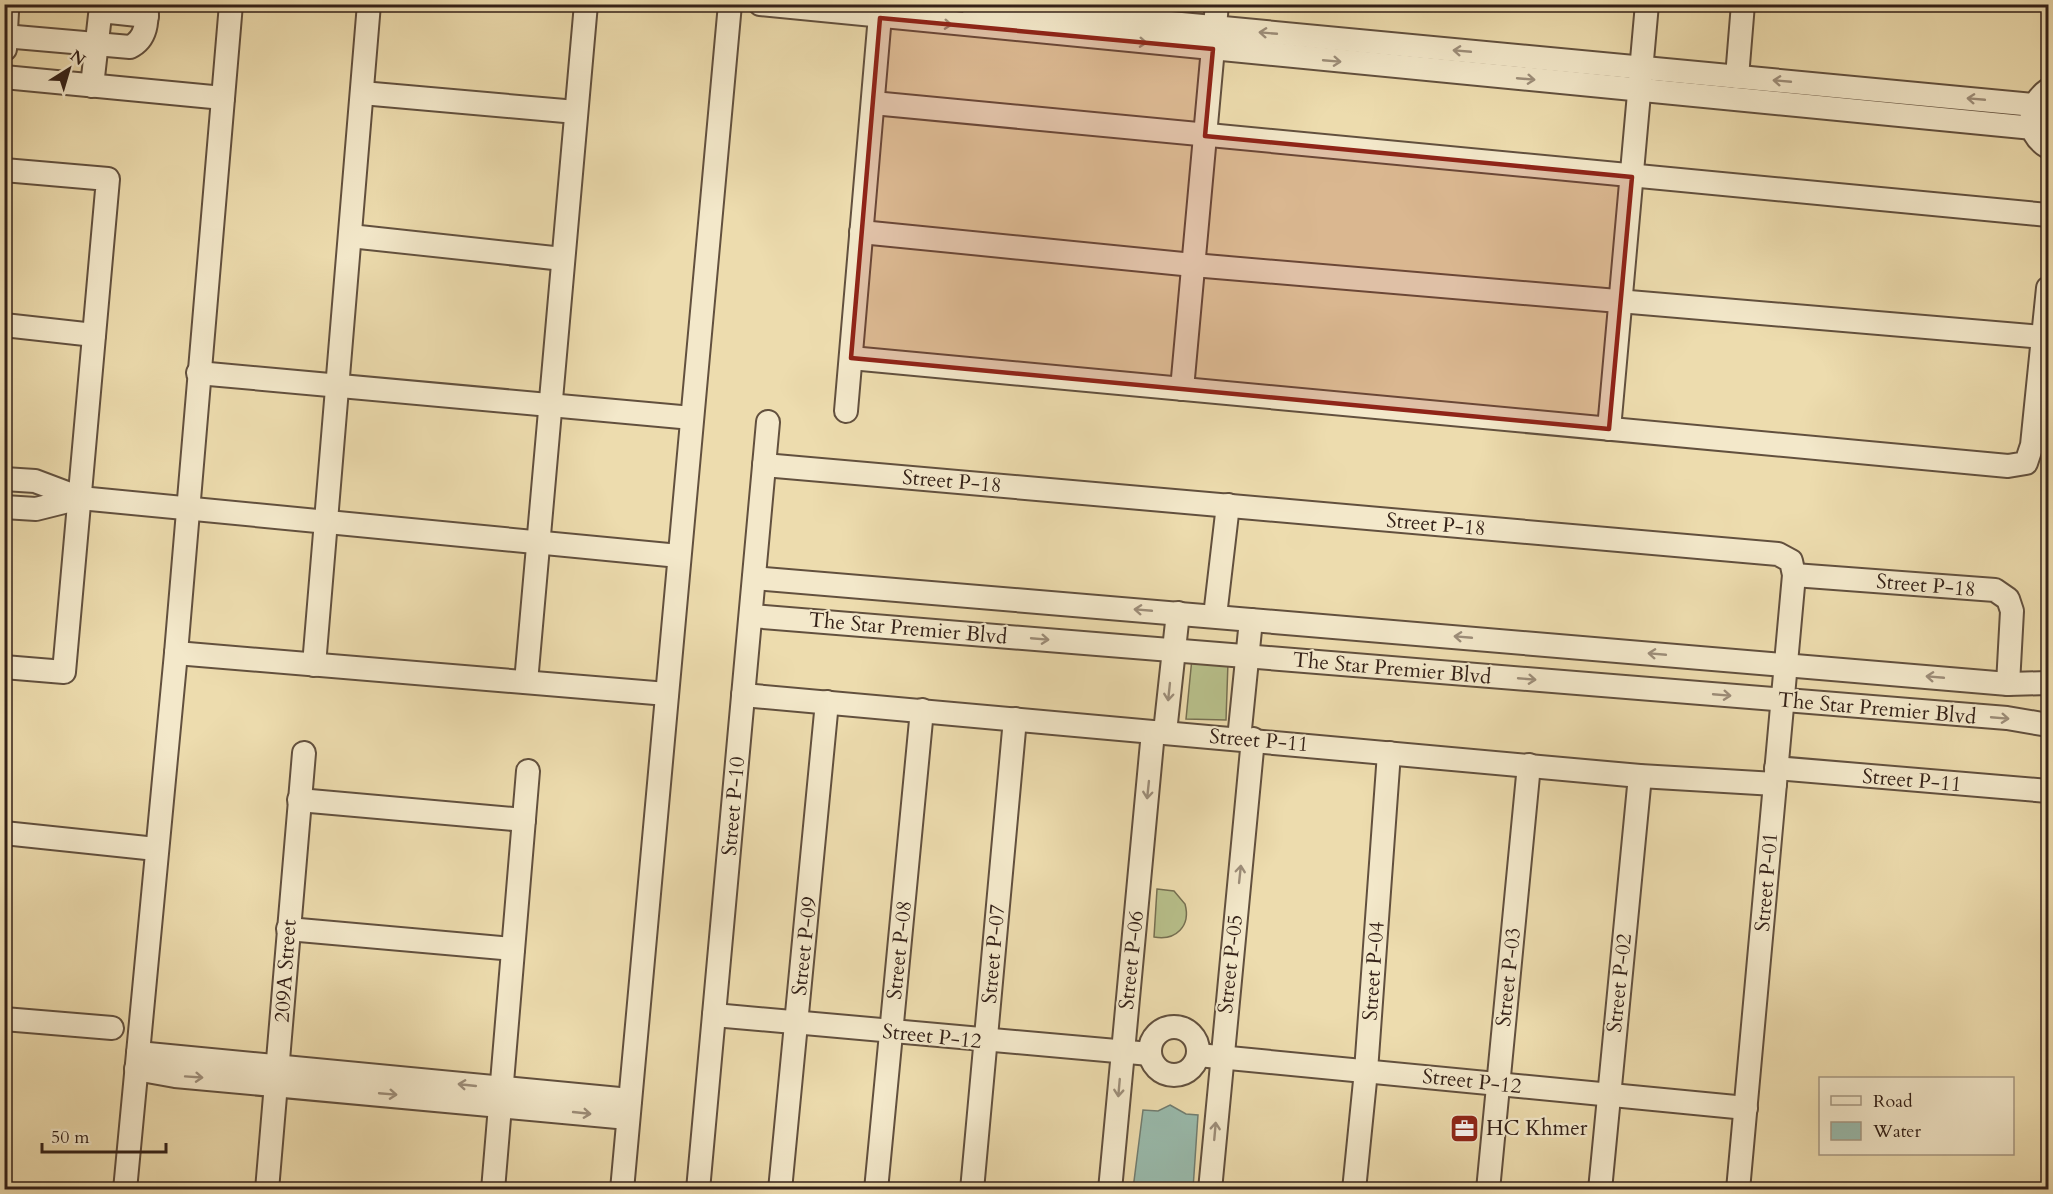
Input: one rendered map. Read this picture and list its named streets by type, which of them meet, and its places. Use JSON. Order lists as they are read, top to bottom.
{
  "streets": {
    "street": [
      "Street P-18",
      "The Star Premier Blvd",
      "Street P-11",
      "Street P-10",
      "Street P-01",
      "Street P-09",
      "Street P-08",
      "Street P-07",
      "Street P-06",
      "Street P-05",
      "209A Street",
      "Street P-04",
      "Street P-03",
      "Street P-02",
      "Street P-12"
    ]
  },
  "crossings": [
    ["Street P-18", "The Star Premier Blvd"],
    ["Street P-18", "Street P-10"],
    ["Street P-18", "Street P-01"],
    ["The Star Premier Blvd", "Street P-10"],
    ["The Star Premier Blvd", "Street P-01"],
    ["The Star Premier Blvd", "Street P-06"],
    ["The Star Premier Blvd", "Street P-05"],
    ["Street P-11", "Street P-10"],
    ["Street P-11", "Street P-01"],
    ["Street P-11", "Street P-09"],
    ["Street P-11", "Street P-08"],
    ["Street P-11", "Street P-07"],
    ["Street P-11", "Street P-06"],
    ["Street P-11", "Street P-05"],
    ["Street P-11", "Street P-04"],
    ["Street P-11", "Street P-03"],
    ["Street P-11", "Street P-02"],
    ["Street P-10", "Street P-12"],
    ["Street P-01", "Street P-12"],
    ["Street P-09", "Street P-12"],
    ["Street P-08", "Street P-12"],
    ["Street P-07", "Street P-12"],
    ["Street P-06", "Street P-12"],
    ["Street P-05", "Street P-12"],
    ["Street P-04", "Street P-12"],
    ["Street P-03", "Street P-12"],
    ["Street P-02", "Street P-12"]
  ],
  "one_way": ["Street P-06", "Street P-05"],
  "places": {
    "office": ["HC Khmer"]
  },
  "legend": ["Road", "Water"],
  "scale_bar": "50 m",
  "north": "top right"
}
